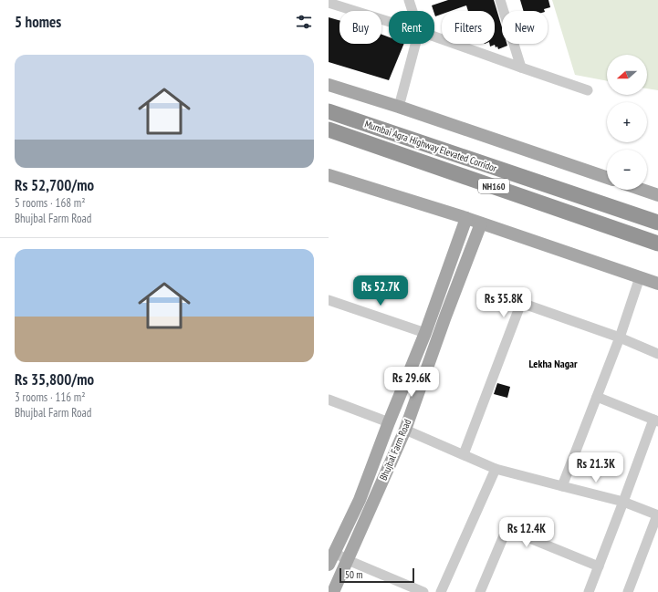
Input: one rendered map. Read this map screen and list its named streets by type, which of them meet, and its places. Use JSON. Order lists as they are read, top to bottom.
{
  "streets": {
    "highway": ["Mumbai Agra Highway Elevated Corridor", "NH160"],
    "main road": ["Bhujbal Farm Road"]
  },
  "districts": ["Lekha Nagar"],
  "scale_bar": "50 m",
  "north": "left",
  "page": {
    "heading": "5 homes",
    "chip": [
      "Buy",
      "Rent",
      "Filters",
      "New"
    ],
    "list": [
      {
        "name": "Rs 52,700/mo",
        "note": "5 rooms · 168 m² · Bhujbal Farm Road"
      },
      {
        "name": "Rs 35,800/mo",
        "note": "3 rooms · 116 m² · Bhujbal Farm Road"
      }
    ],
    "map_buttons": ["+", "−"],
    "price": [
      "Rs 52.7K",
      "Rs 35.8K",
      "Rs 29.6K",
      "Rs 21.3K",
      "Rs 12.4K"
    ],
    "scale": "50 m"
  }
}
